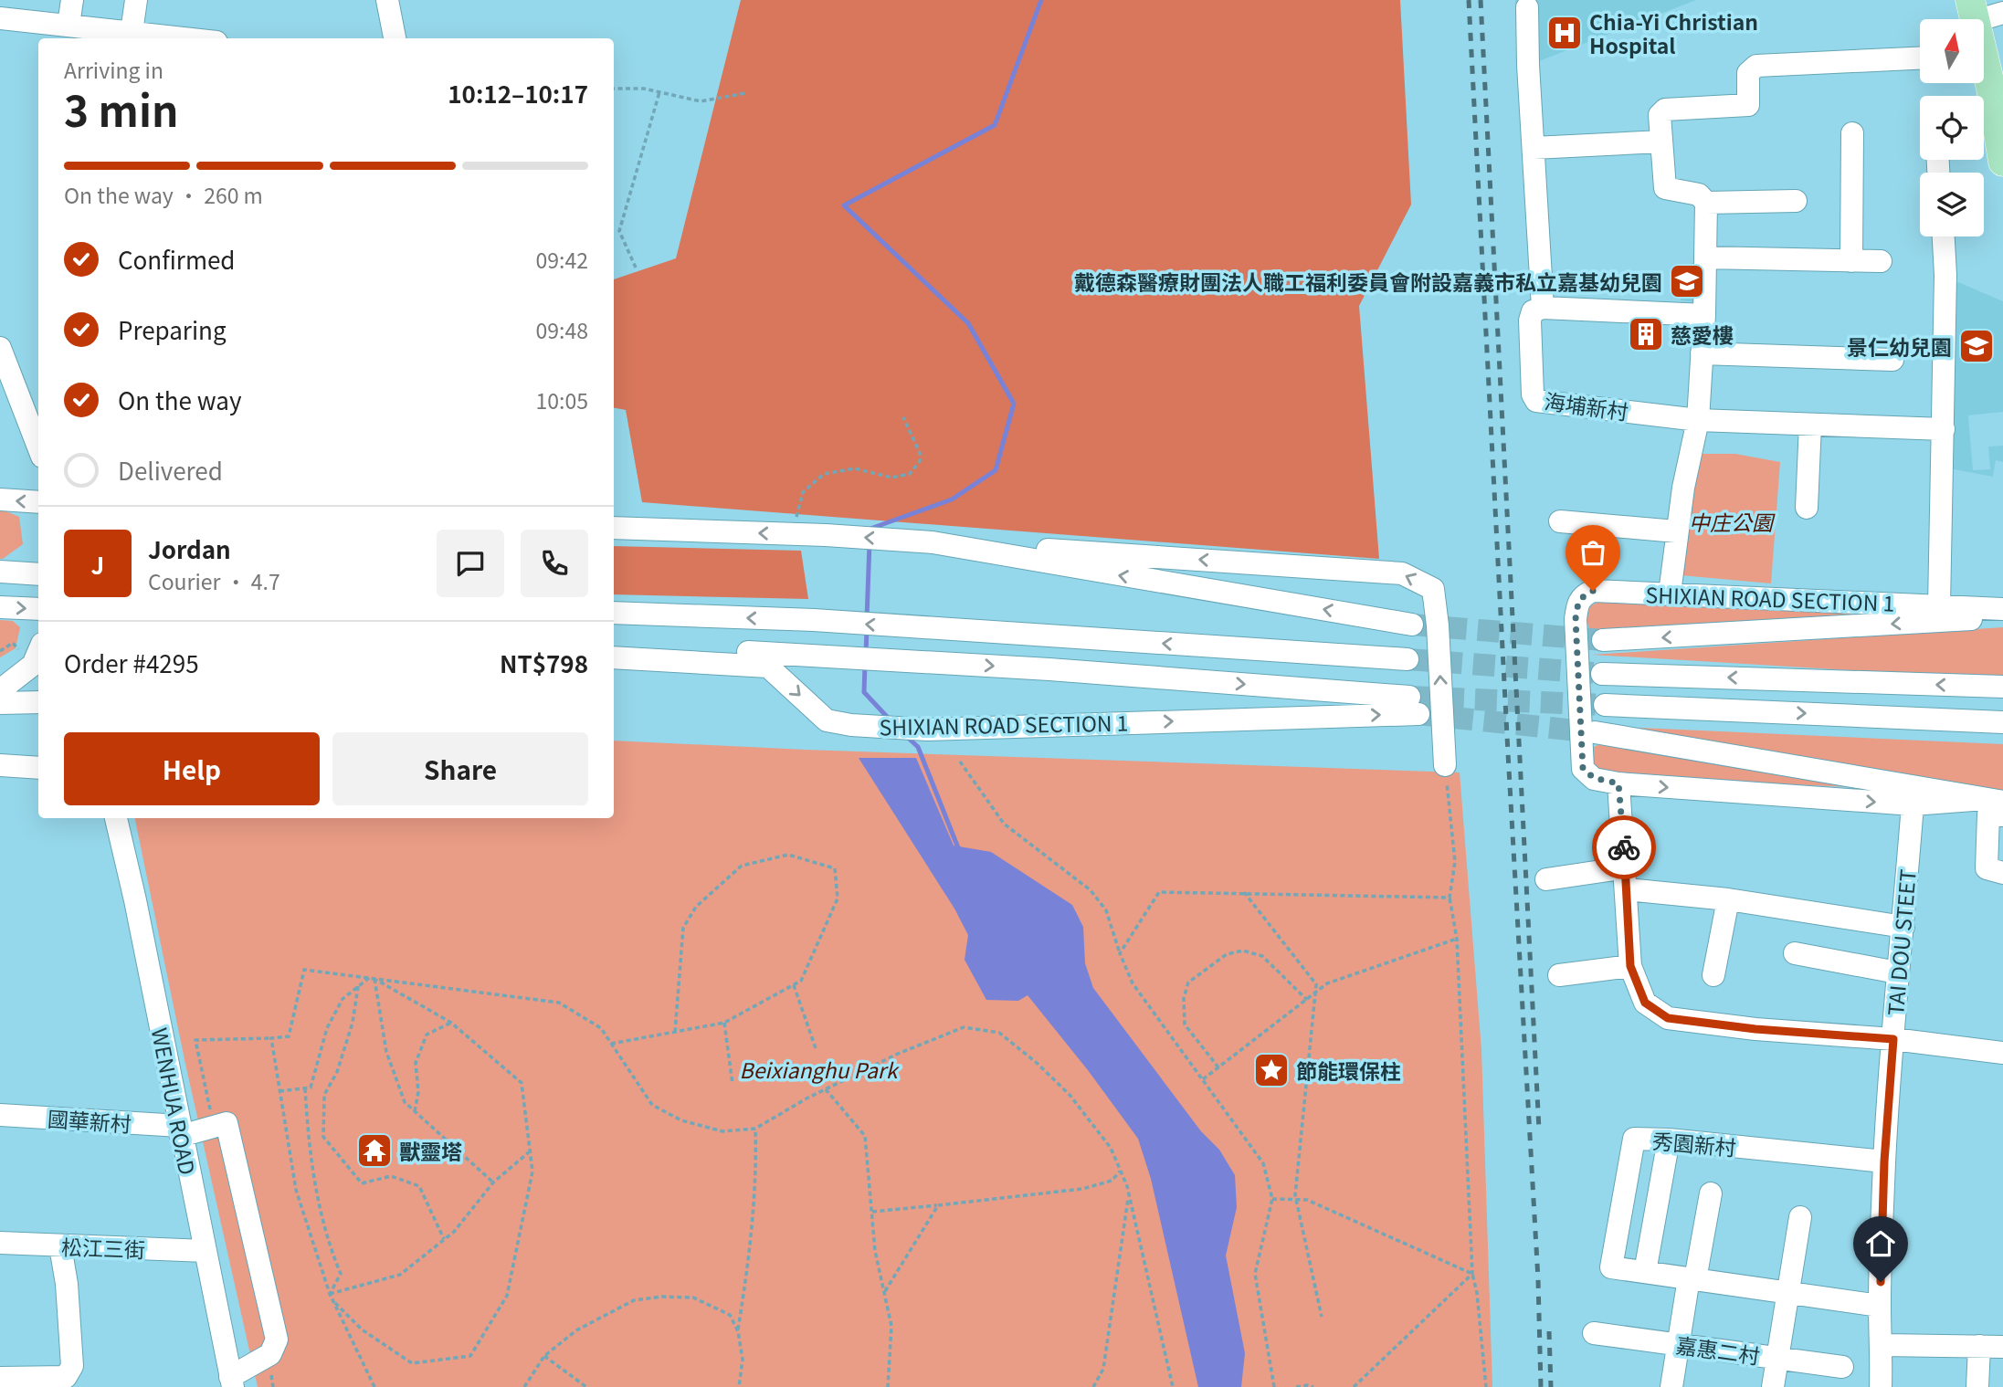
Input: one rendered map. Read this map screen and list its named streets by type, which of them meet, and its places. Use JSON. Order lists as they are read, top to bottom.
{
  "streets": {
    "street": [
      "海埔新村",
      "SHIXIAN ROAD SECTION 1",
      "TAI DOU STEET",
      "WENHUA ROAD",
      "國華新村",
      "秀園新村",
      "松江三街",
      "嘉惠二村"
    ]
  },
  "crossings": [
    ["SHIXIAN ROAD SECTION 1", "TAI DOU STEET"],
    ["TAI DOU STEET", "秀園新村"],
    ["WENHUA ROAD", "國華新村"],
    ["WENHUA ROAD", "松江三街"]
  ],
  "parks": ["中庄公園", "Beixianghu Park"],
  "places": {
    "hospital": ["Chia-Yi Christian Hospital"],
    "school or university": ["戴德森醫療財團法人職工福利委員會附設嘉義市私立嘉基幼兒園", "景仁幼兒園"],
    "building": ["慈愛樓"],
    "place": ["節能環保柱"],
    "temple": ["獸靈塔"]
  },
  "north": "top",
  "page": {
    "heading": ["3 min", "Arriving in", "10:12–10:17"],
    "panel": [
      "Jordan",
      "Courier · 4.7",
      "Order #4295",
      "NT$798"
    ],
    "bar": "On the way · 260 m",
    "list": [
      ["Confirmed", "09:42"],
      ["Preparing", "09:48"],
      ["On the way", "10:05"],
      "Delivered"
    ],
    "round": "J",
    "buttons": ["Help", "Share"]
  }
}
